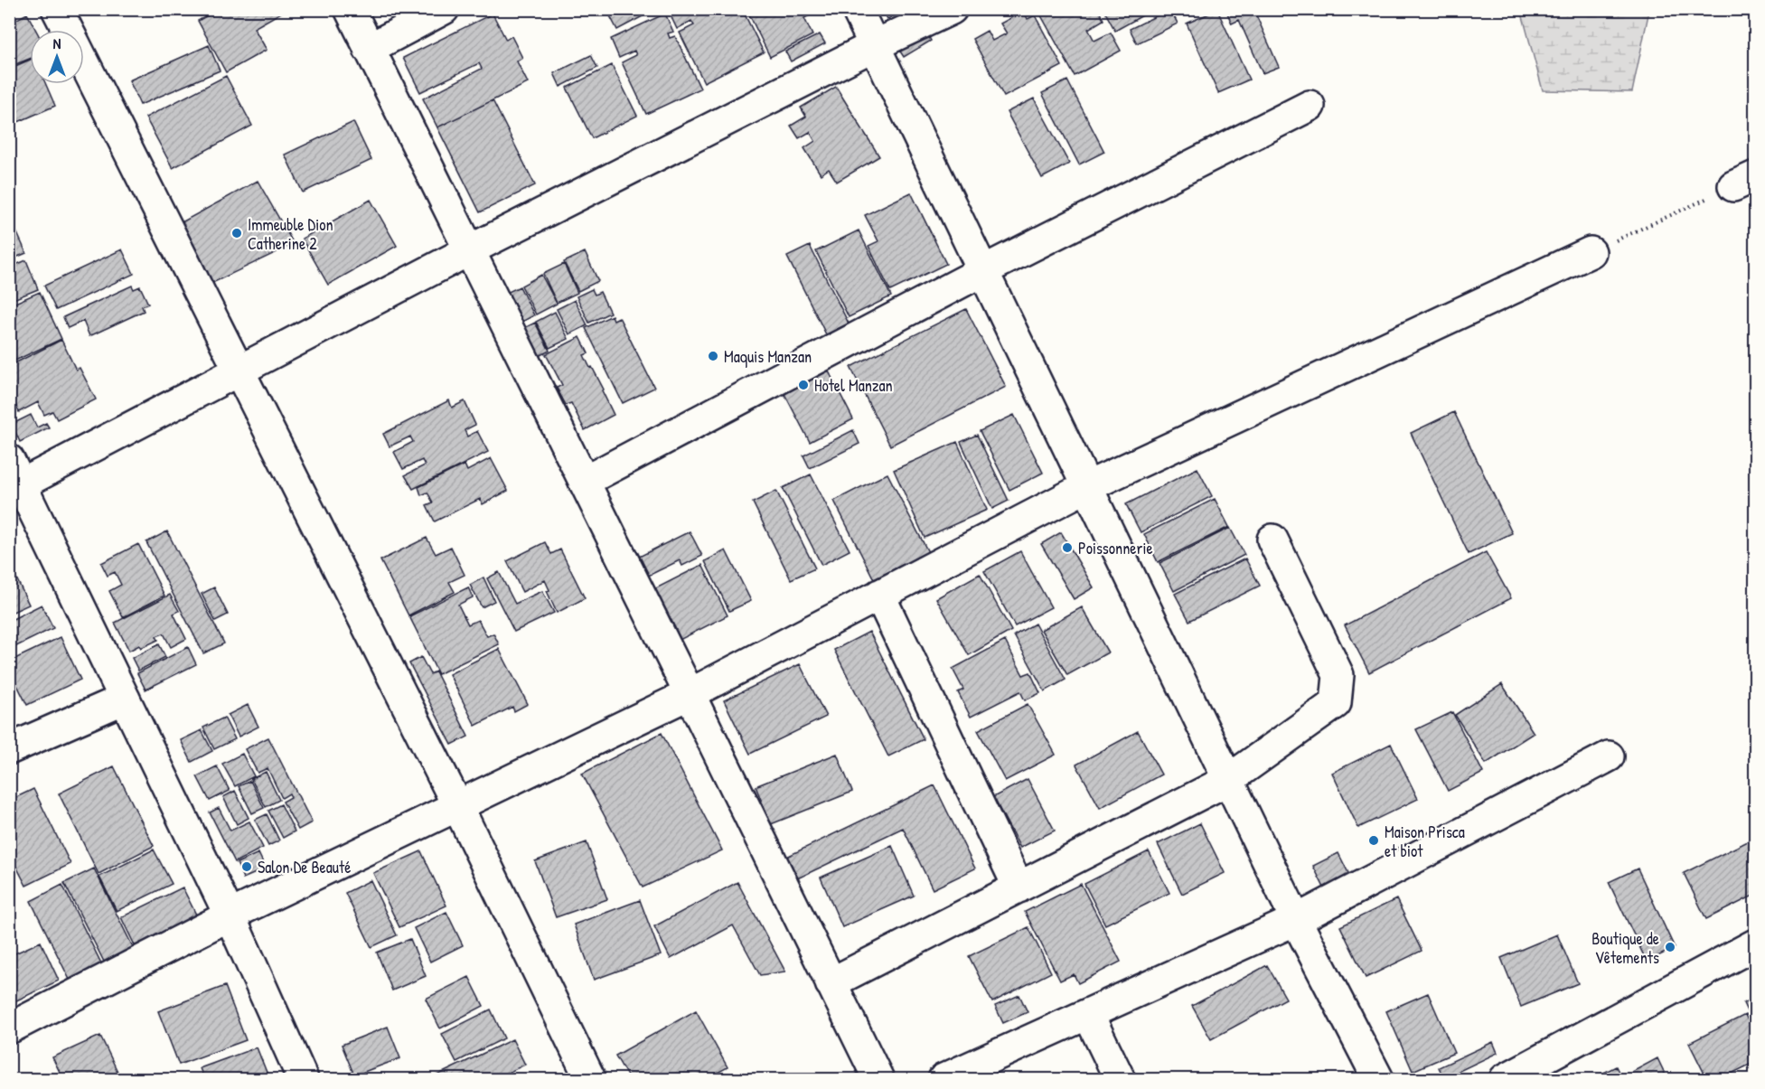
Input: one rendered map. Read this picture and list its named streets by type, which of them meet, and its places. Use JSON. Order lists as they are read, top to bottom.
{
  "places": [
    "Immeuble Dion Catherine 2",
    "Maquis Manzan",
    "Hotel Manzan",
    "Poissonnerie",
    "Maison Prisca et biot",
    "Salon De Beauté",
    "Boutique de Vêtements"
  ],
  "north": "top"
}
